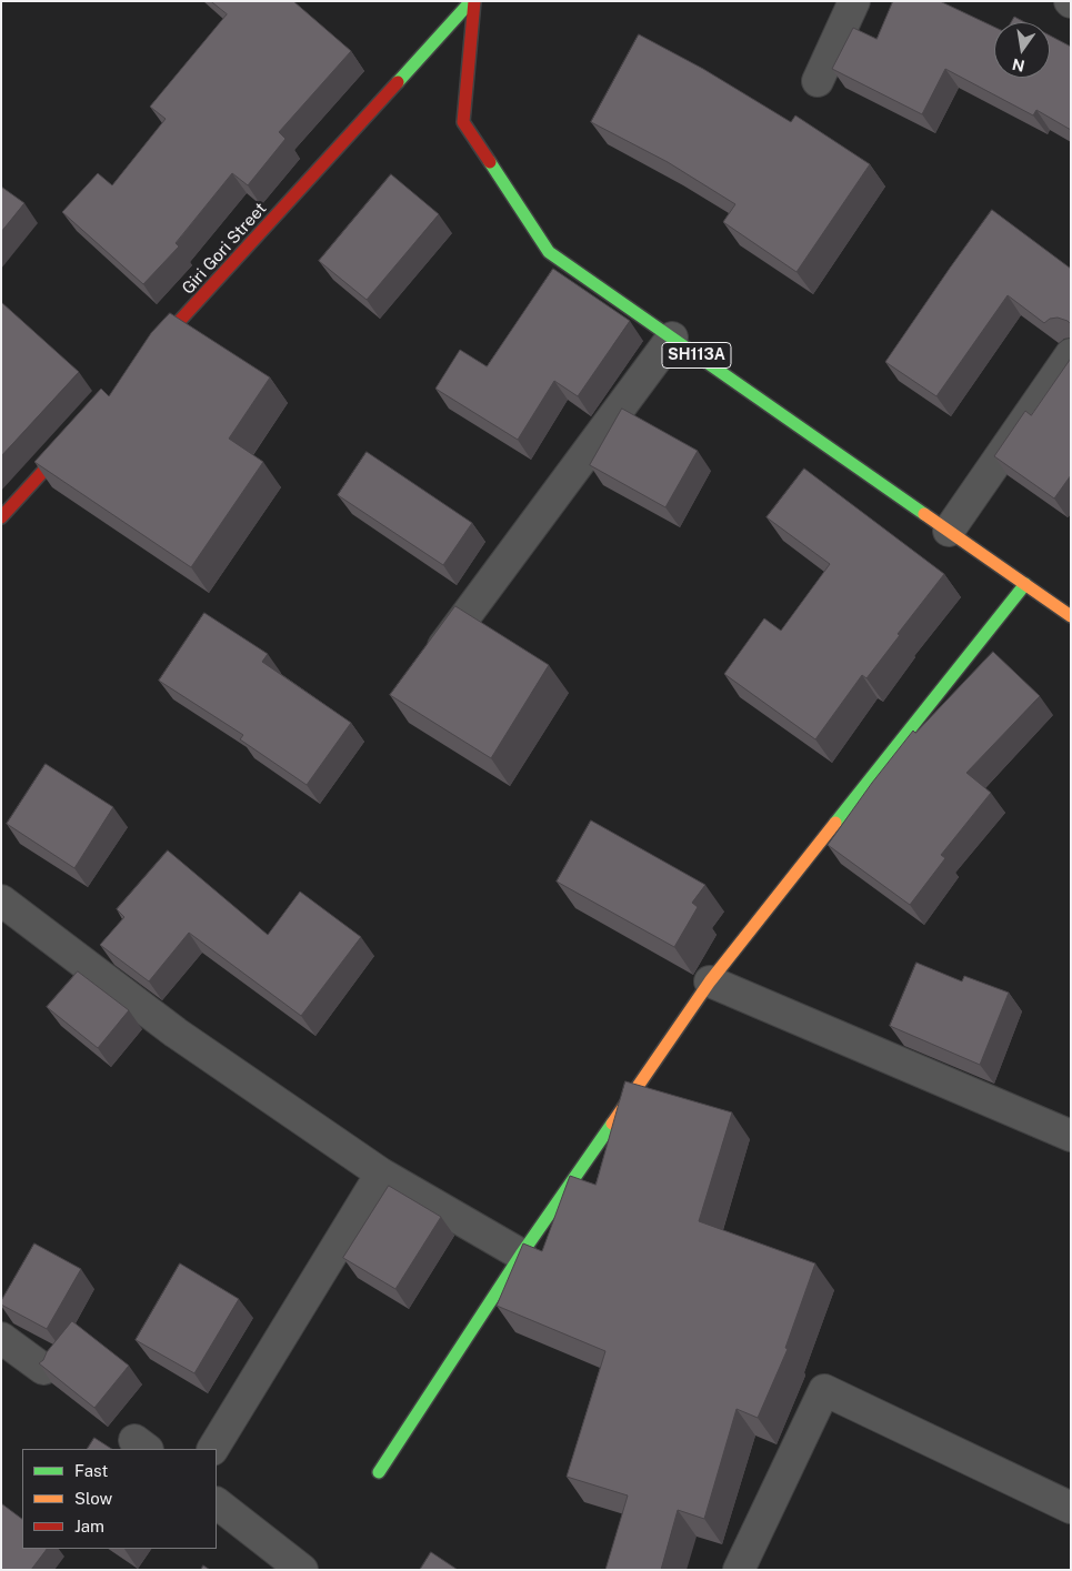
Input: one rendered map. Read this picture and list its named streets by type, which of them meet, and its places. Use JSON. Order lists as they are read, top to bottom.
{
  "streets": {
    "street": ["Giri Gori Street", "SH113A"]
  },
  "crossings": [
    ["Giri Gori Street", "SH113A"]
  ],
  "legend": ["Fast", "Slow", "Jam"],
  "north": "bottom"
}
